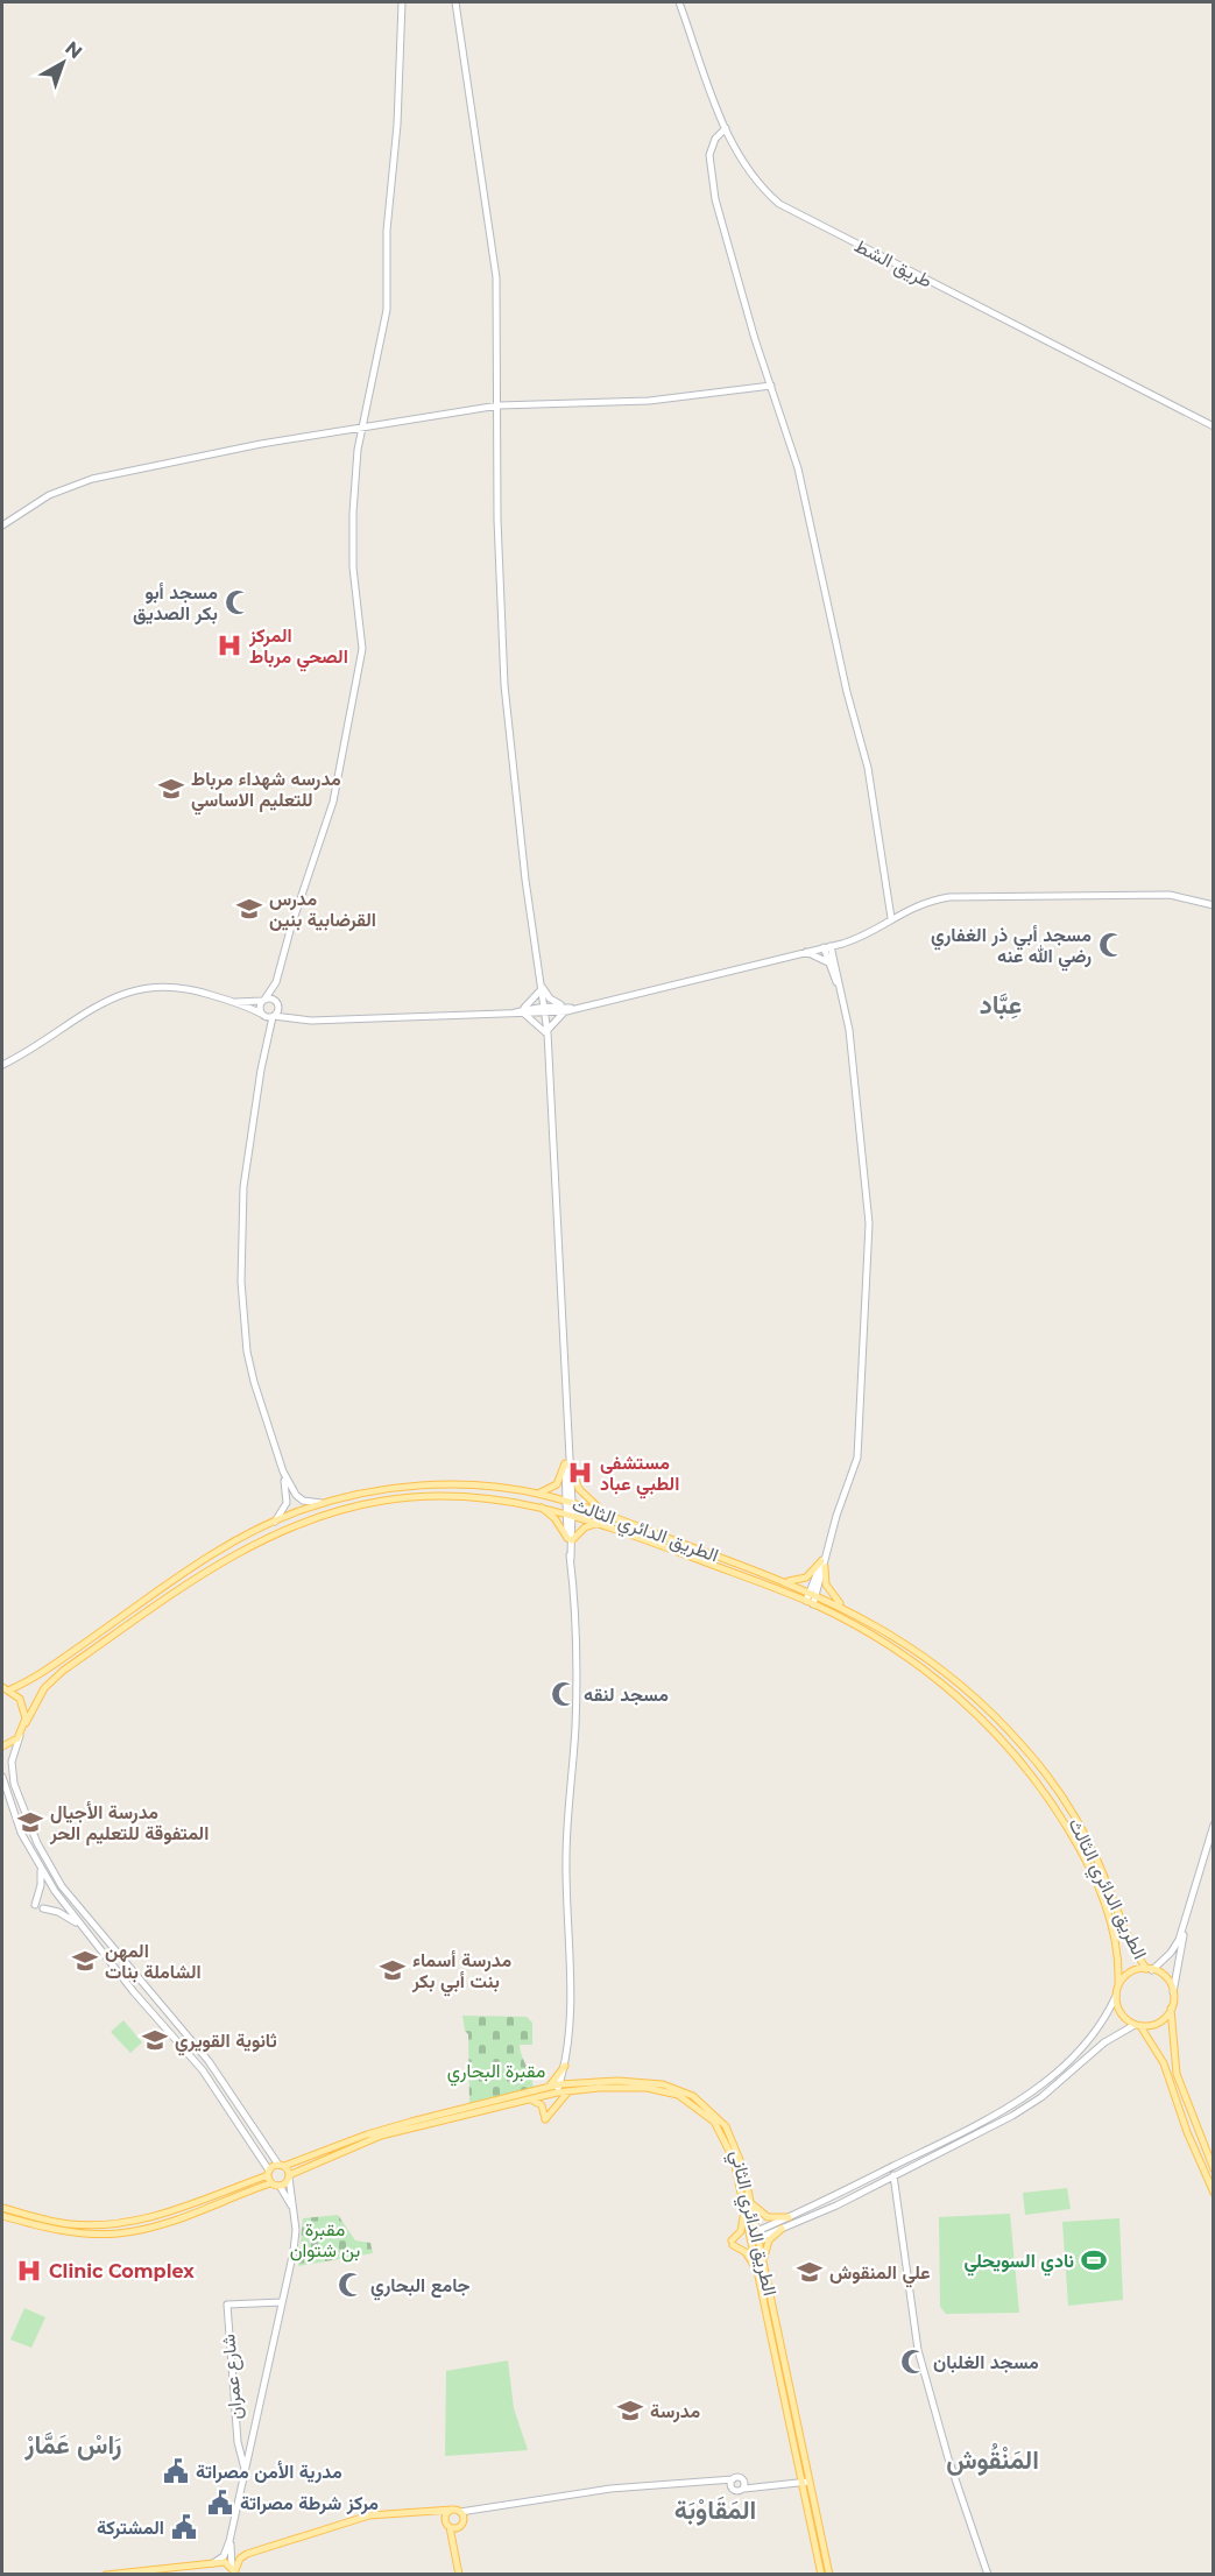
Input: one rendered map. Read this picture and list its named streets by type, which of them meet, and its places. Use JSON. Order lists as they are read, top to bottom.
{
  "streets": {
    "main road": ["الطريق الدائري الثالث", "الطريق الدائري الثاني"],
    "street": ["طريق الشط", "شارع عمران"]
  },
  "districts": [
    "عِبَّاد",
    "رَاسْ عَمَّارْ",
    "المَنْقُوش",
    "المَقَاوْبَة"
  ],
  "parks": ["مقبرة البحاري", "مقبرة بن شتوان"],
  "places": {
    "mosque": [
      "مسجد أبو بكر الصديق",
      "مسجد أبي ذر الغفاري رضي الله عنه",
      "مسجد لنقه",
      "جامع البحاري",
      "مسجد الغلبان"
    ],
    "hospital": ["المركز الصحي مرباط", "مستشفى الطبي عباد", "Clinic Complex"],
    "school or university": [
      "مدرسه شهداء مرباط للتعليم الاساسي",
      "مدرس القرضابية بنين",
      "مدرسة الأجيال المتفوقة للتعليم الحر",
      "المهن الشاملة بنات",
      "مدرسة أسماء بنت أبي بكر",
      "ثانوية القويري",
      "علي المنقوش",
      "مدرسة"
    ],
    "sports": ["نادي السويحلي"],
    "public building": ["مدرية الأمن مصراتة", "مركز شرطة مصراتة", "المشتركة"]
  },
  "north": "top right"
}
